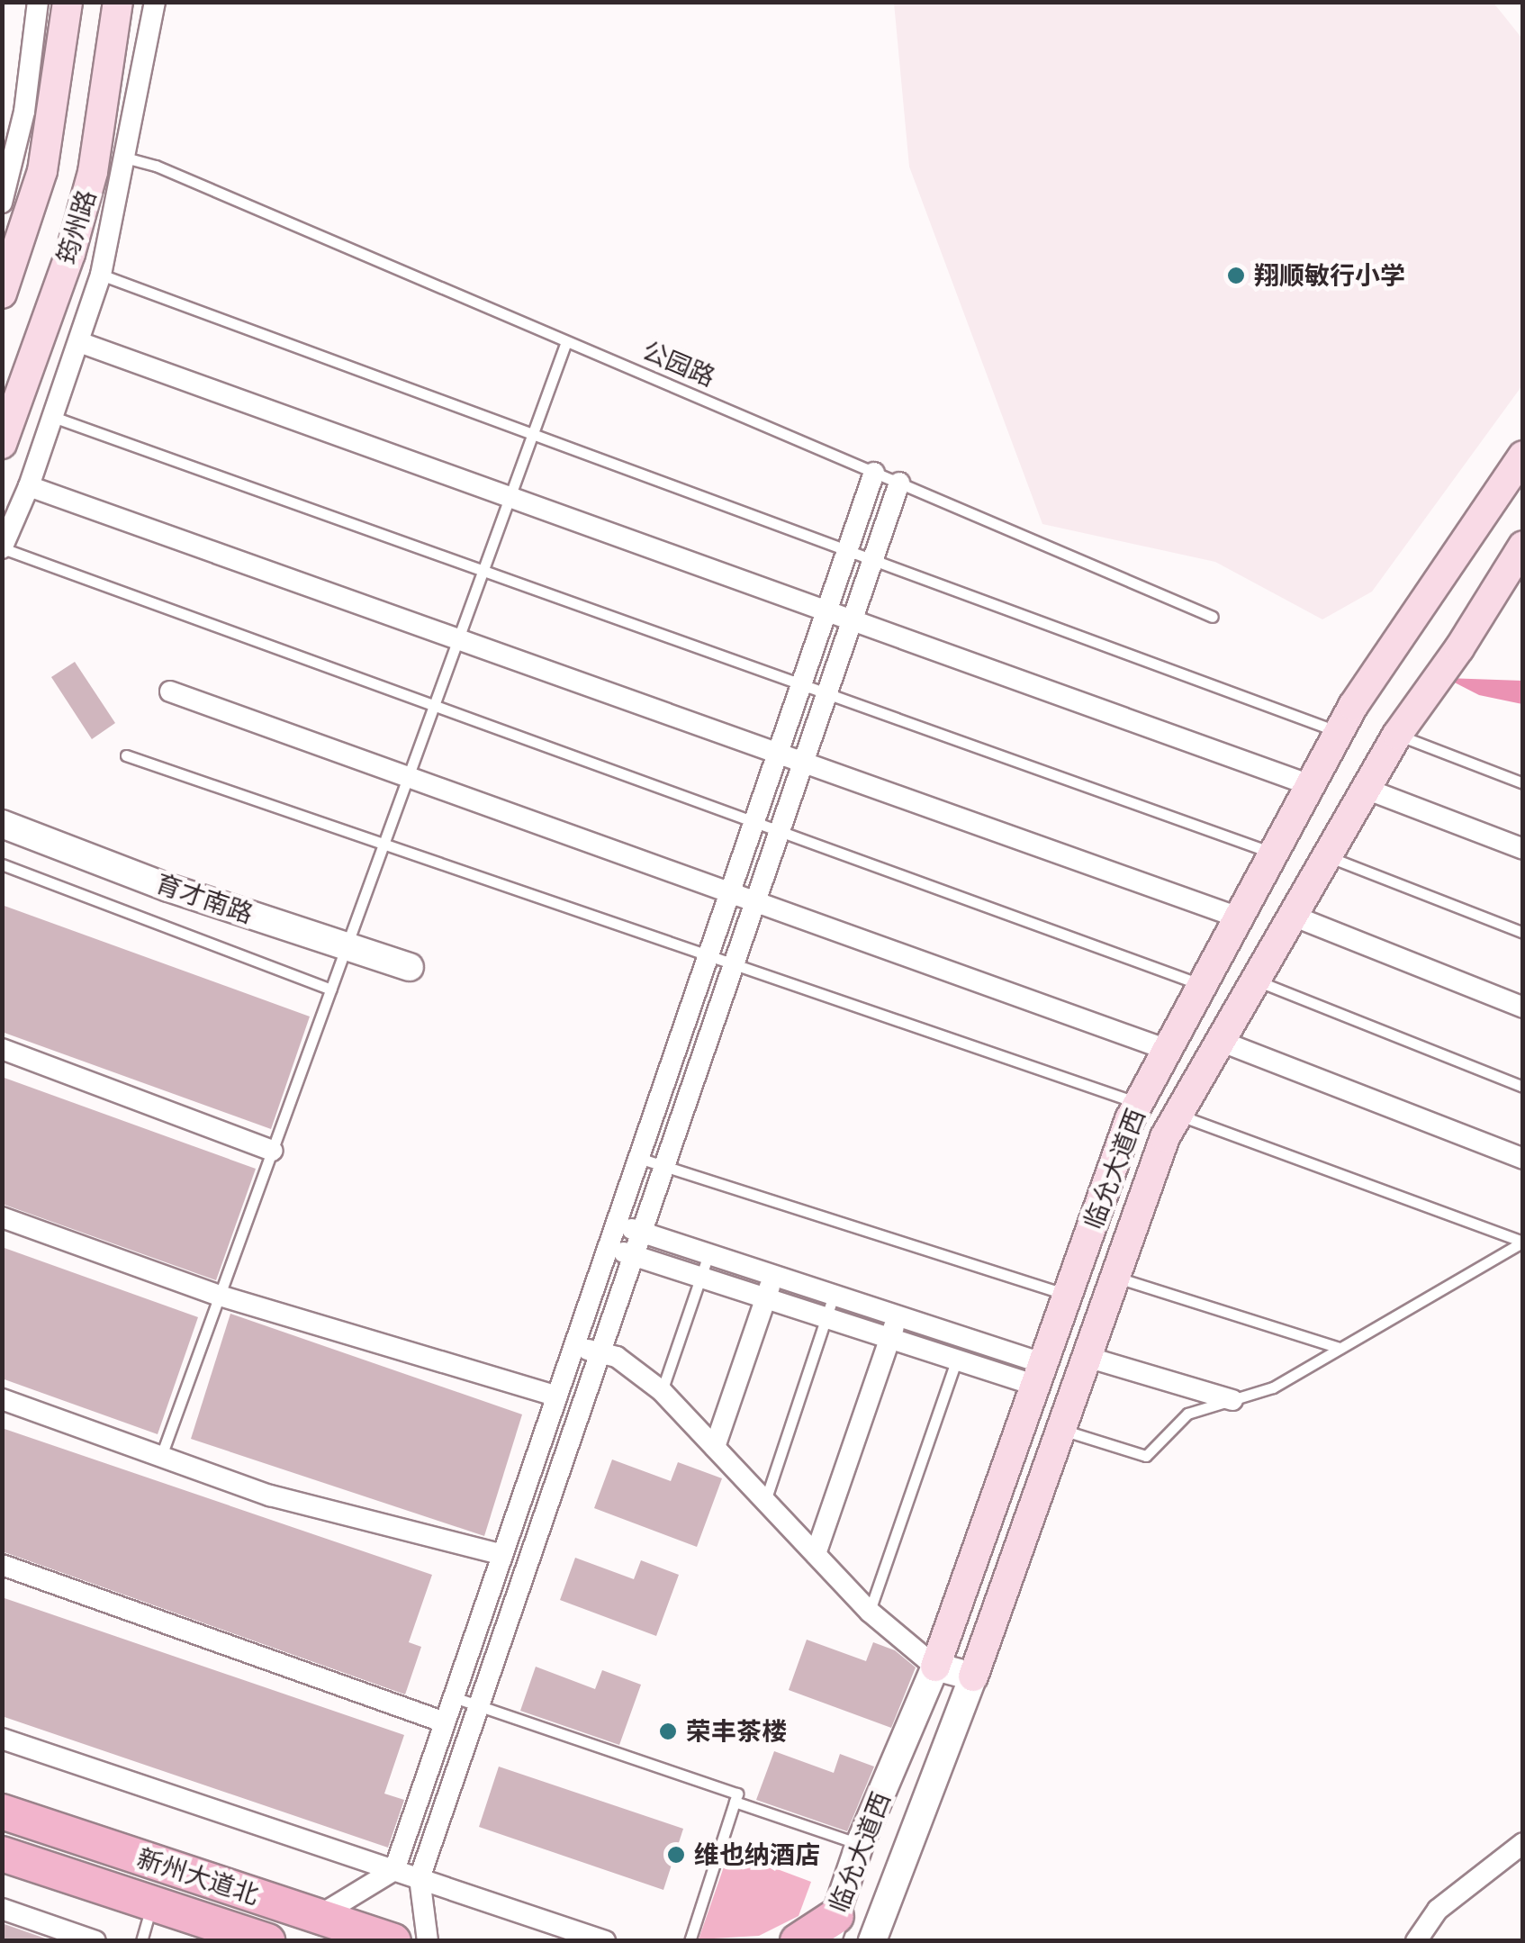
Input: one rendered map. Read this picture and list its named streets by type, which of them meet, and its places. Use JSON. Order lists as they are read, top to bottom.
{
  "streets": {
    "main road": ["筠州路", "临允大道西", "新州大道北"],
    "street": ["育才南路"],
    "lane": ["公园路"]
  },
  "places": ["翔顺敏行小学", "荣丰茶楼", "维也纳酒店"]
}
